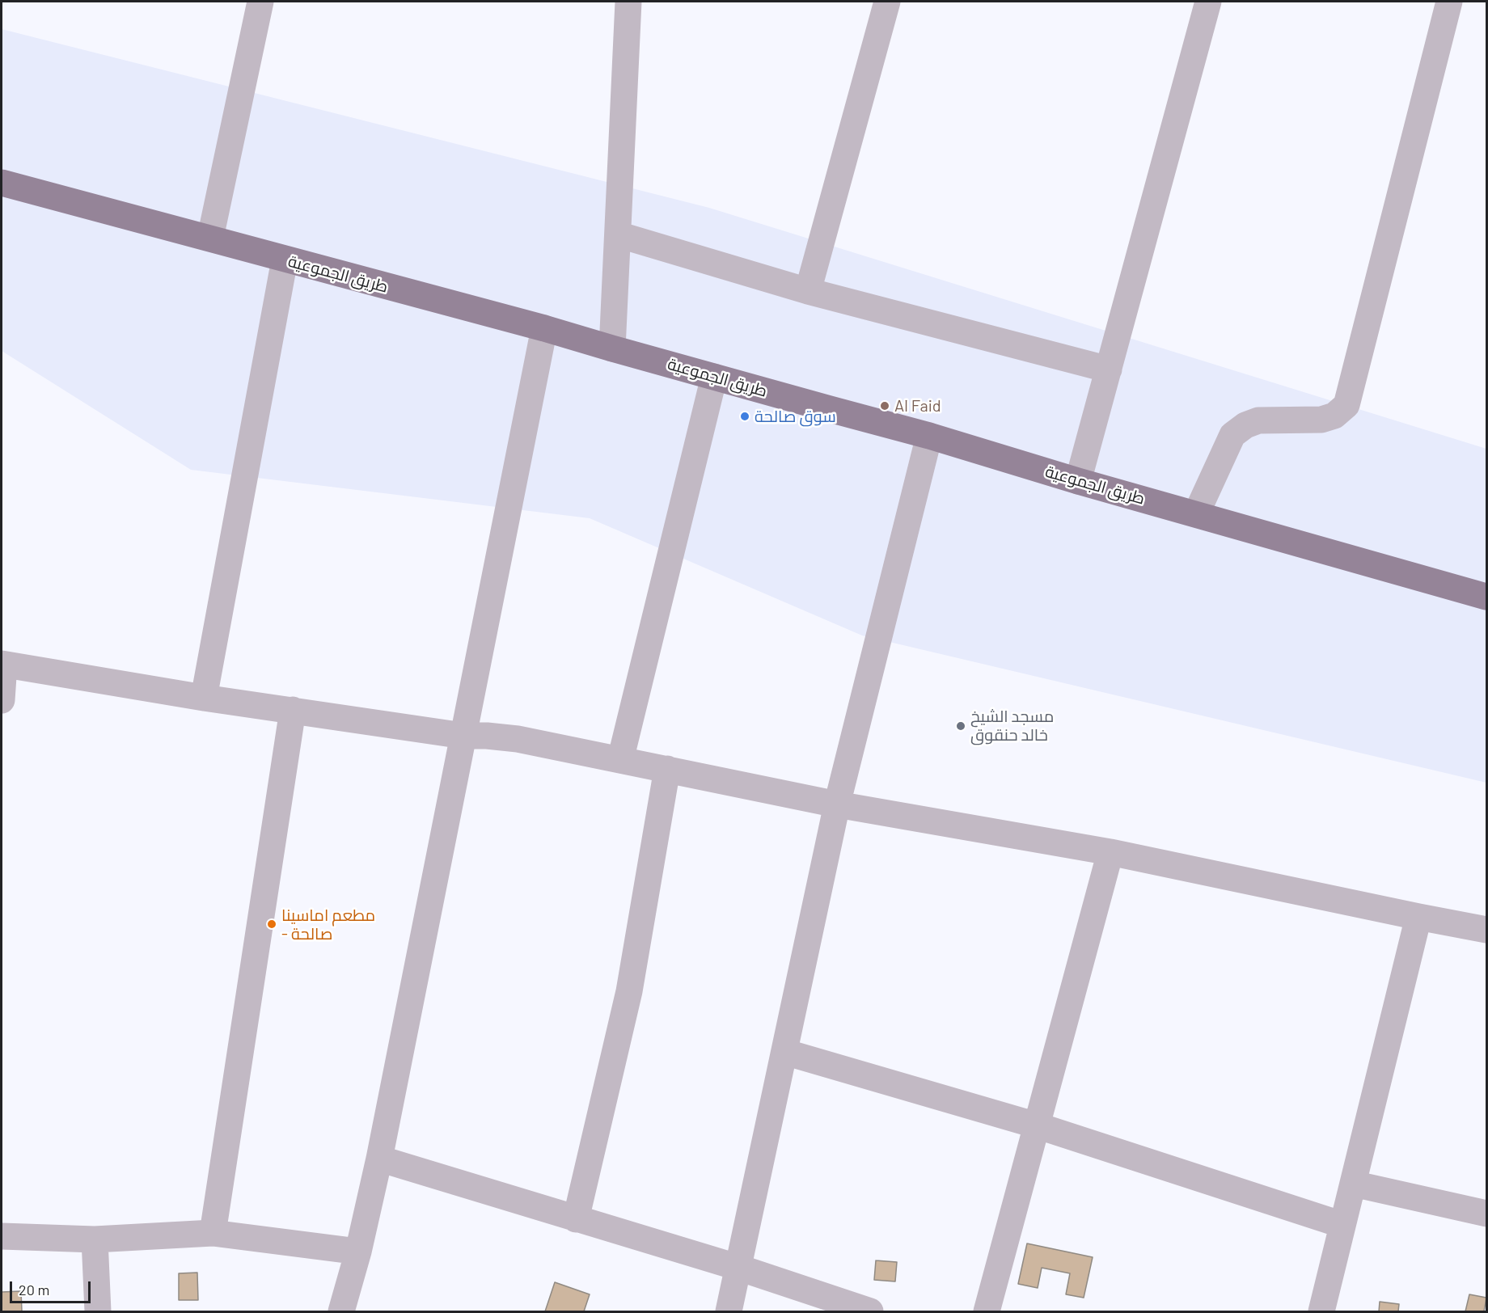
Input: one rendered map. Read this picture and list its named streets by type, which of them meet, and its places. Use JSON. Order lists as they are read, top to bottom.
{
  "streets": {
    "main road": ["طريق الجموعية"]
  },
  "places": [
    "Al Faid",
    "سوق صالحة",
    "مسجد الشيخ خالد حنقوق",
    "مطعم اماسينا - صالحة"
  ],
  "scale_bar": "20 m"
}
